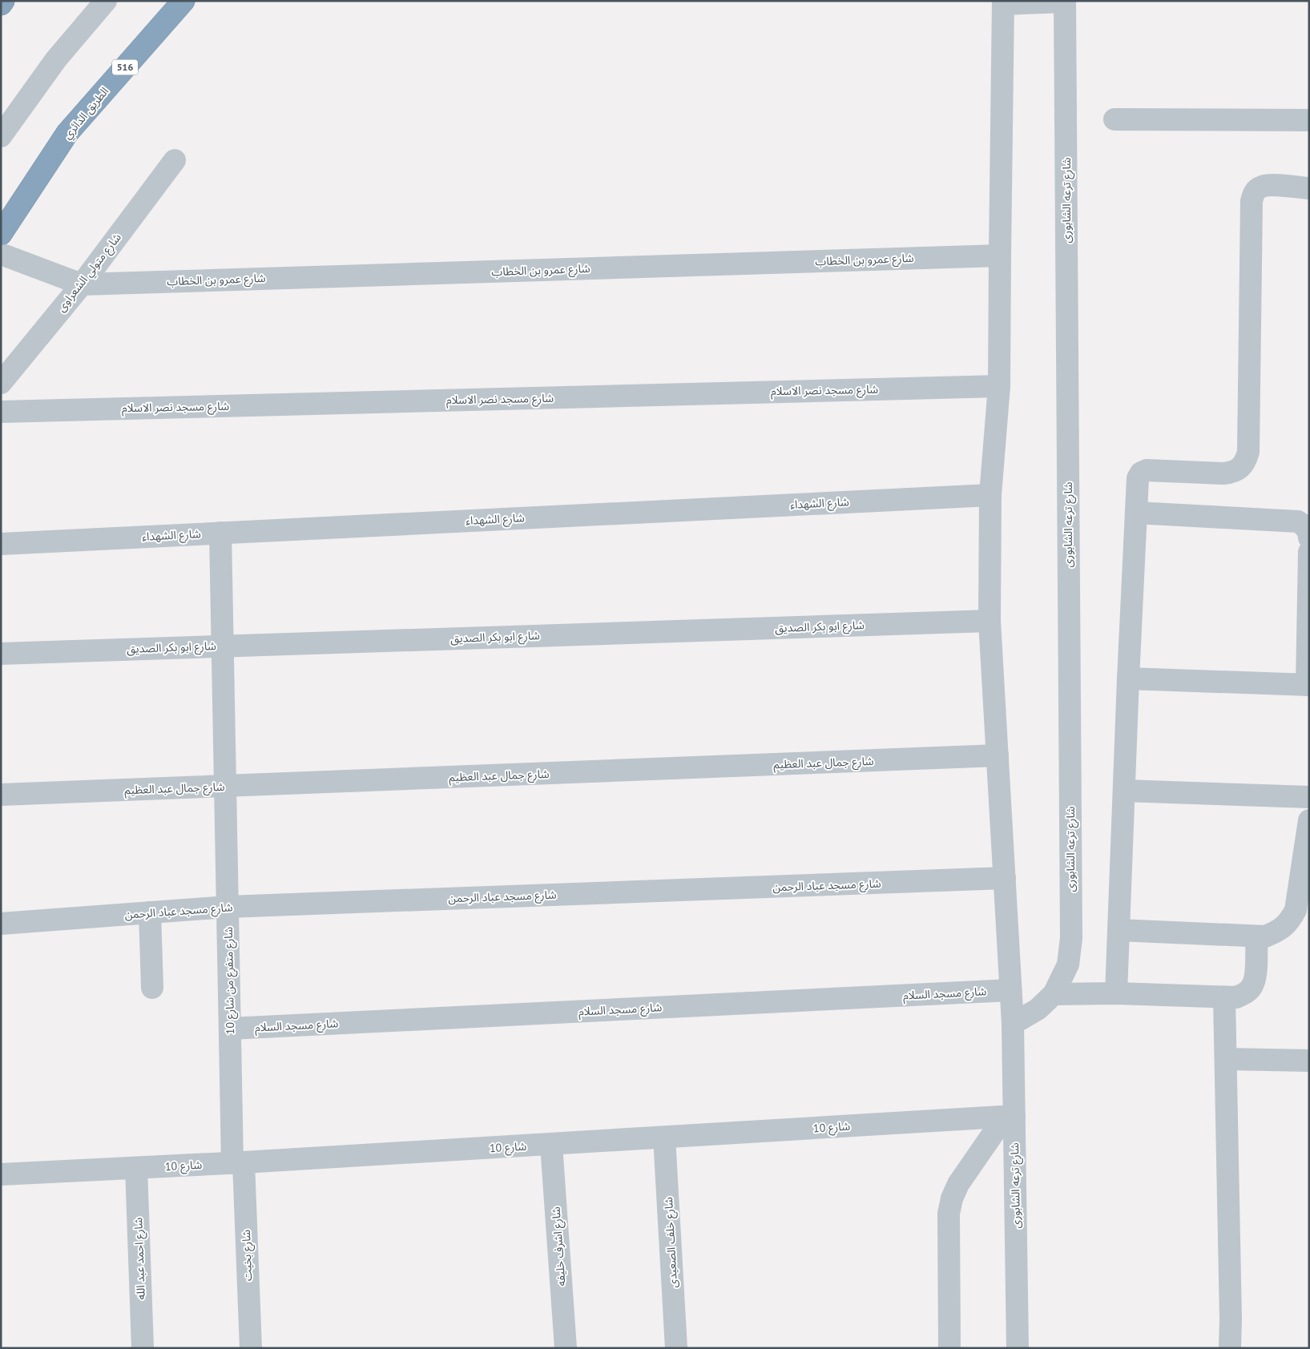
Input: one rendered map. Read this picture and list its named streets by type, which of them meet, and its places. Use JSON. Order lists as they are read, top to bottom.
{
  "streets": {
    "highway": ["516", "الطريق الدائري"],
    "street": [
      "شارع ترعه الشابورى",
      "شارع عمرو بن الخطاب",
      "شارع متولي الشعراوى",
      "شارع مسجد نصر الاسلام",
      "شارع الشهداء",
      "شارع ابو بكر الصديق",
      "شارع جمال عبد العظيم",
      "شارع مسجد عباد الرحمن",
      "شارع متفرع من شارع 10",
      "شارع مسجد السلام",
      "شارع 10",
      "شارع خلف الصعيدى",
      "شارع اشرف خليفه",
      "شارع بخيت",
      "شارع احمد عبد الله"
    ]
  },
  "crossings": [
    ["شارع ترعه الشابورى", "شارع عمرو بن الخطاب"],
    ["شارع ترعه الشابورى", "شارع مسجد نصر الاسلام"],
    ["شارع ترعه الشابورى", "شارع الشهداء"],
    ["شارع ترعه الشابورى", "شارع ابو بكر الصديق"],
    ["شارع ترعه الشابورى", "شارع جمال عبد العظيم"],
    ["شارع ترعه الشابورى", "شارع مسجد عباد الرحمن"],
    ["شارع ترعه الشابورى", "شارع مسجد السلام"],
    ["شارع ترعه الشابورى", "شارع 10"],
    ["شارع عمرو بن الخطاب", "شارع متولي الشعراوى"],
    ["شارع الشهداء", "شارع متفرع من شارع 10"],
    ["شارع ابو بكر الصديق", "شارع متفرع من شارع 10"],
    ["شارع جمال عبد العظيم", "شارع متفرع من شارع 10"],
    ["شارع مسجد عباد الرحمن", "شارع متفرع من شارع 10"],
    ["شارع متفرع من شارع 10", "شارع مسجد السلام"],
    ["شارع متفرع من شارع 10", "شارع 10"],
    ["شارع متفرع من شارع 10", "شارع بخيت"],
    ["شارع 10", "شارع خلف الصعيدى"],
    ["شارع 10", "شارع اشرف خليفه"],
    ["شارع 10", "شارع بخيت"],
    ["شارع 10", "شارع احمد عبد الله"]
  ]
}
